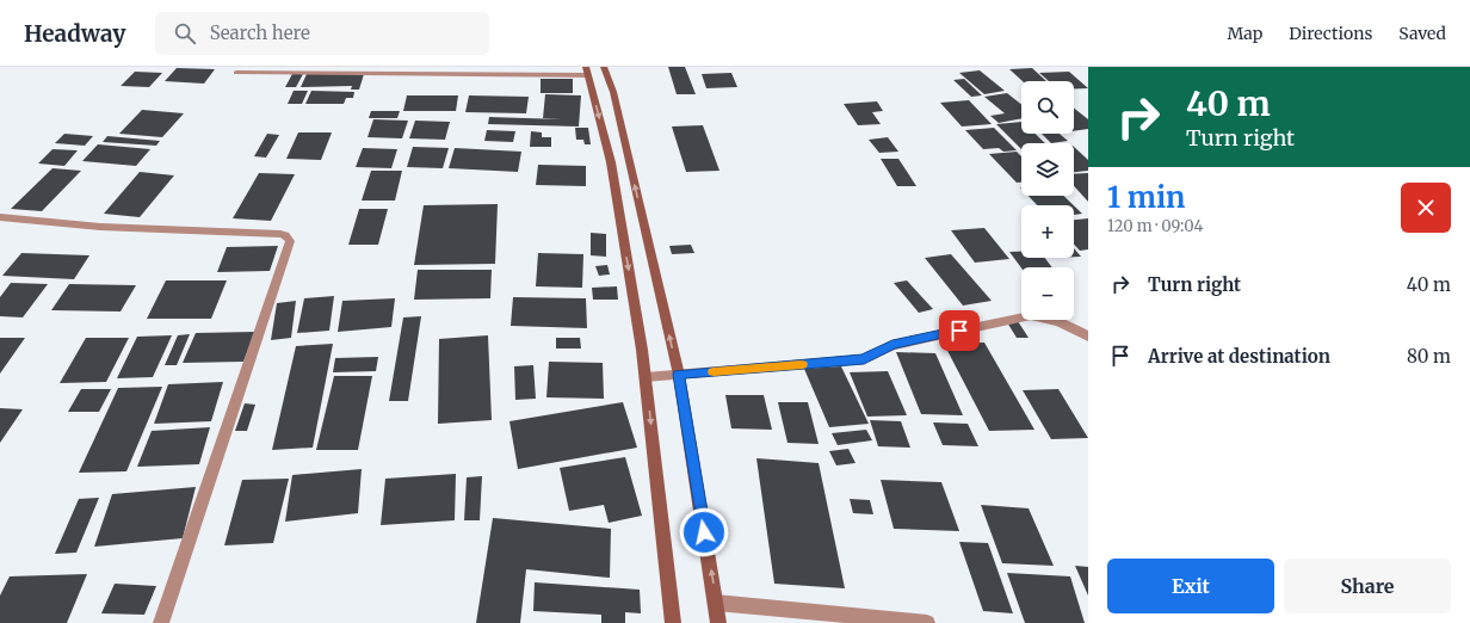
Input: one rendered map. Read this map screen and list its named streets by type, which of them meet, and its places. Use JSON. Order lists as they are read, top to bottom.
{
  "page": {
    "header": "Headway",
    "search": "Search here",
    "nav": ["Map", "Directions", "Saved"],
    "turn": ["40 m", "Turn right"],
    "map_buttons": ["+", "−"],
    "heading": ["1 min", "120 m · 09:04"],
    "list": [
      {
        "name": "Turn right",
        "value": "40 m"
      },
      {
        "name": "Arrive at destination",
        "value": "80 m"
      }
    ],
    "buttons": ["Exit", "Share"]
  }
}
